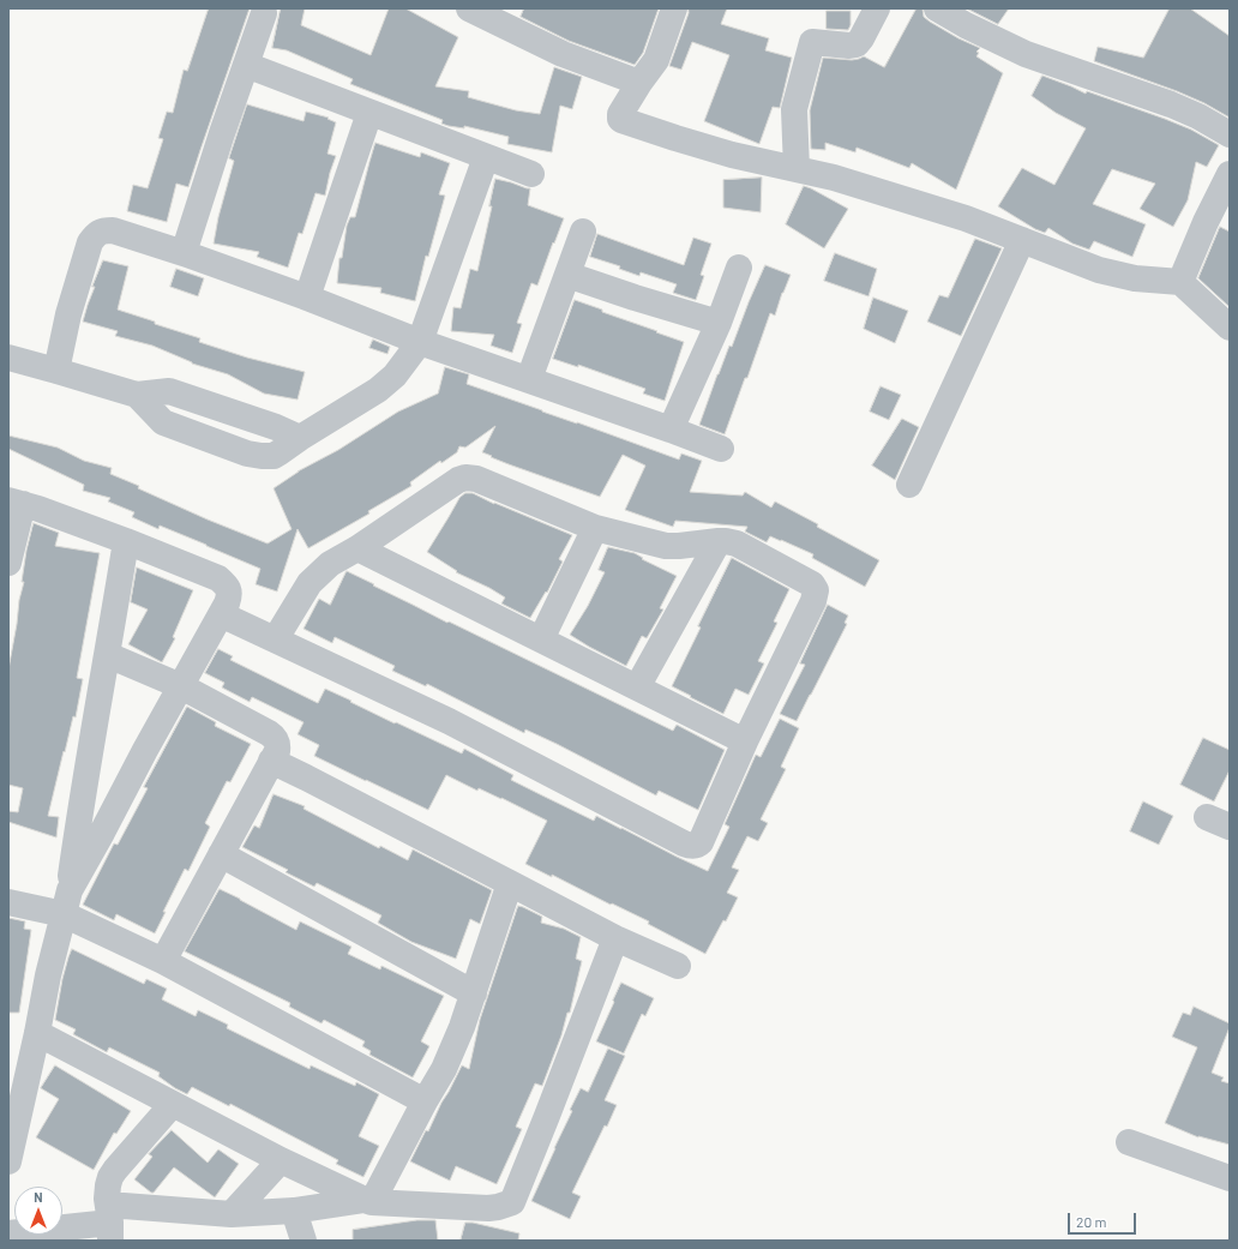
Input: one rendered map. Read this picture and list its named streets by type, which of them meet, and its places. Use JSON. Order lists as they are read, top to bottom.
{
  "scale_bar": "20 m",
  "north": "top"
}
